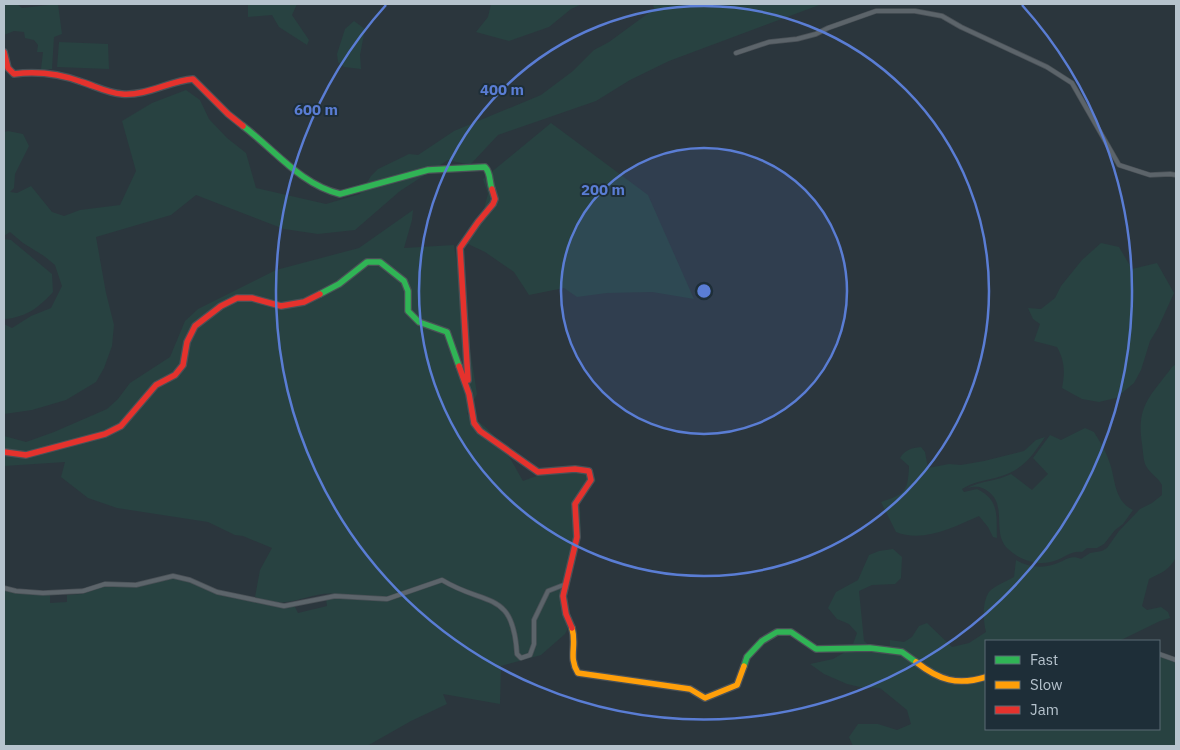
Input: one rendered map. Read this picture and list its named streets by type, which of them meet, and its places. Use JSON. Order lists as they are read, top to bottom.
{
  "legend": ["Fast", "Slow", "Jam"],
  "rings": ["400 m", "600 m", "200 m"]
}
